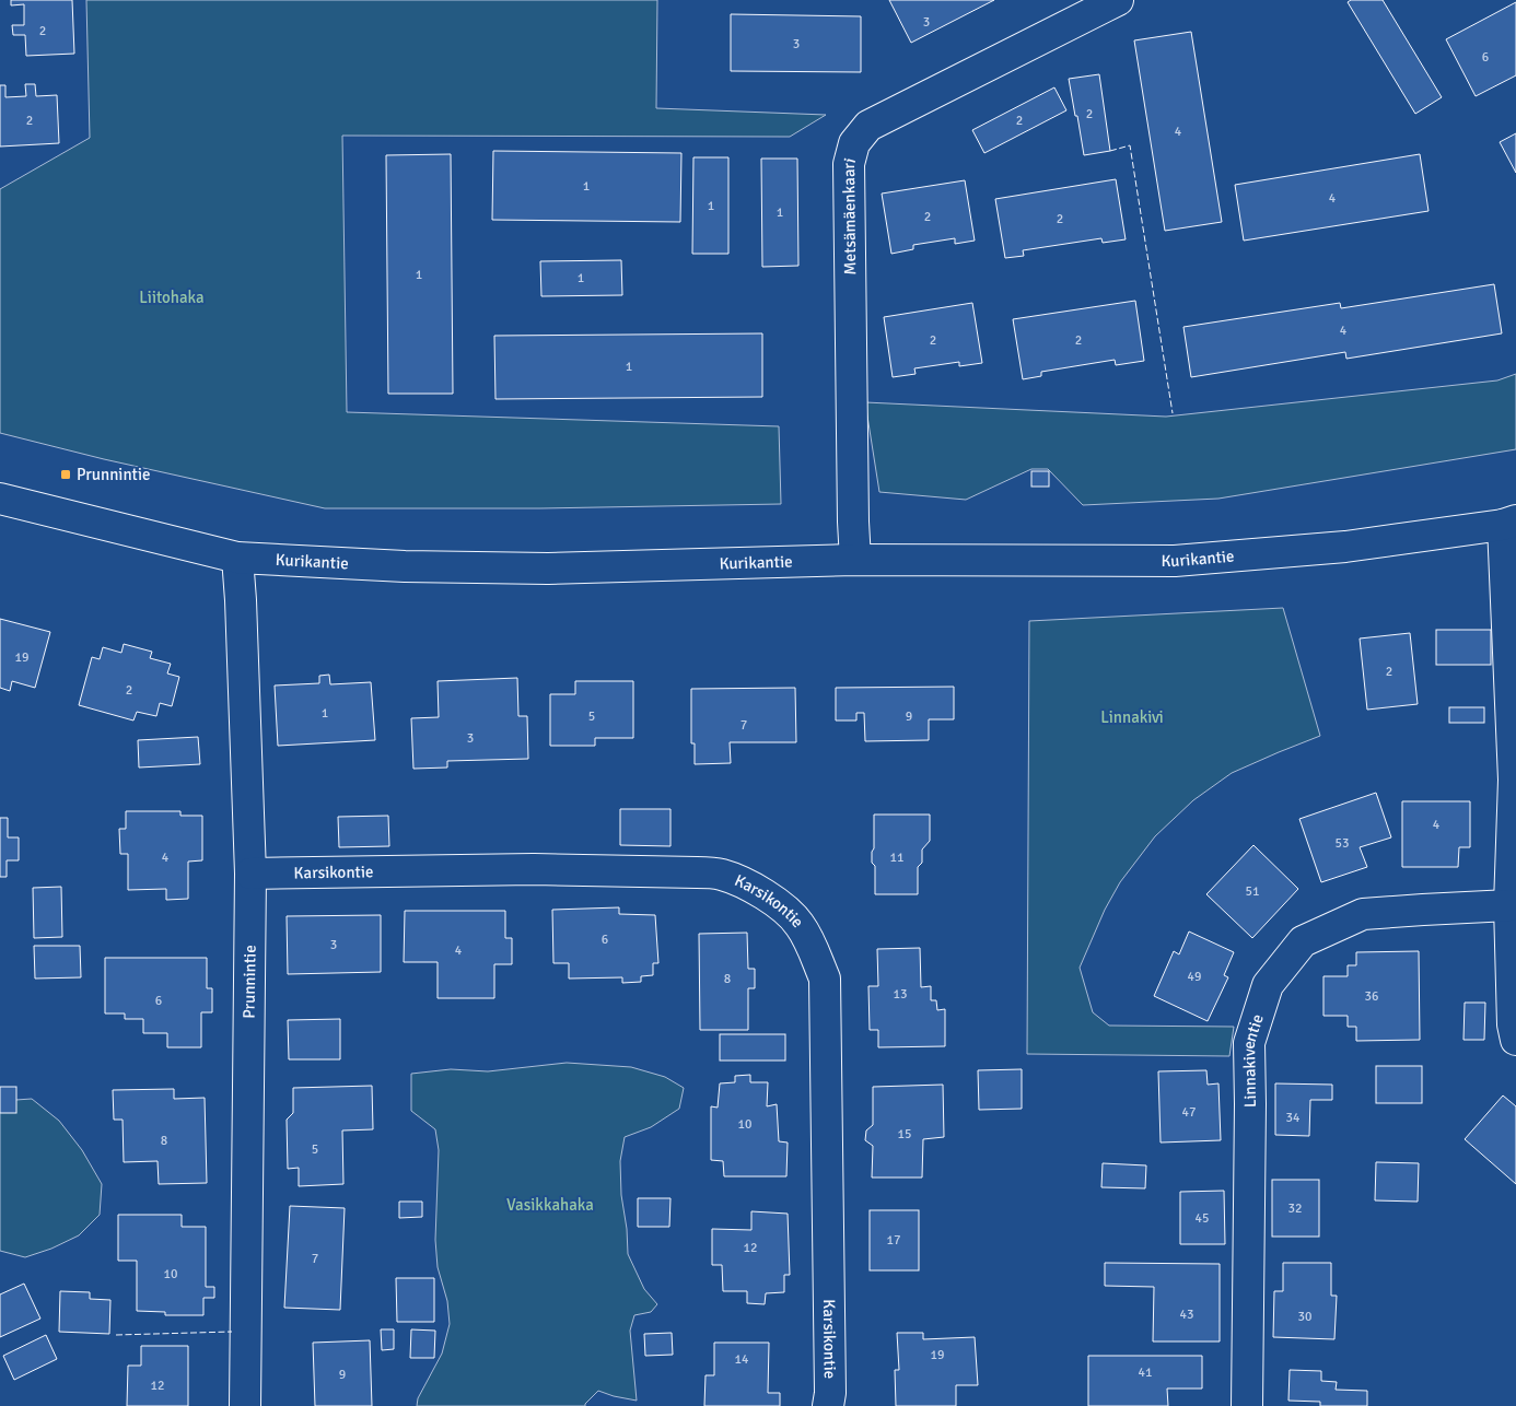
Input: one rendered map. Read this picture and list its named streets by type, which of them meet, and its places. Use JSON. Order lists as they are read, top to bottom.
{
  "streets": {
    "street": [
      "Metsämäenkaari",
      "Kurikantie",
      "Karsikontie",
      "Prunnintie",
      "Linnakiventie"
    ]
  },
  "crossings": [
    ["Metsämäenkaari", "Kurikantie"],
    ["Kurikantie", "Prunnintie"],
    ["Karsikontie", "Prunnintie"]
  ],
  "parks": ["Liitohaka", "Linnakivi", "Vasikkahaka"],
  "places": {
    "transit": ["Prunnintie"]
  },
  "house_numbers": [
    "3",
    "2",
    "3",
    "6",
    "2",
    "2",
    "2",
    "4",
    "1",
    "4",
    "1",
    "1",
    "2",
    "2",
    "1",
    "1",
    "4",
    "2",
    "2",
    "1",
    "19",
    "2",
    "2",
    "1",
    "5",
    "9",
    "7",
    "3",
    "4",
    "53",
    "4",
    "11",
    "51",
    "6",
    "3",
    "4",
    "49",
    "8",
    "13",
    "36",
    "6",
    "47",
    "34",
    "10",
    "15",
    "8",
    "5",
    "32",
    "45",
    "17",
    "12",
    "7",
    "10",
    "43",
    "30",
    "19",
    "14",
    "41",
    "9",
    "12"
  ]
}
